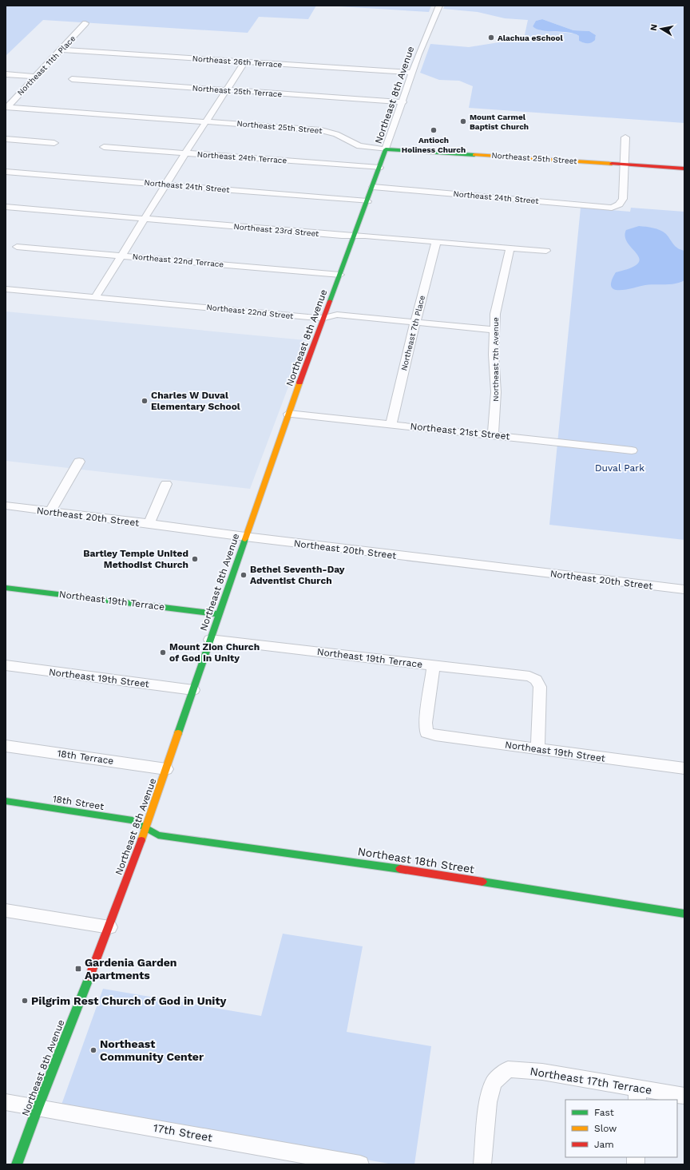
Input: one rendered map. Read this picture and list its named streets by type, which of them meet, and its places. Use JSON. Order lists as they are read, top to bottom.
{
  "streets": {
    "street": [
      "Northeast 26th Terrace",
      "Northeast 11th Place",
      "Northeast 25th Terrace",
      "Northeast 8th Avenue",
      "Northeast 25th Street",
      "Northeast 24th Terrace",
      "Northeast 24th Street",
      "Northeast 23rd Street",
      "Northeast 22nd Terrace",
      "Northeast 22nd Street",
      "Northeast 7th Place",
      "Northeast 7th Avenue",
      "Northeast 21st Street",
      "Northeast 20th Street",
      "Northeast 19th Terrace",
      "Northeast 19th Street",
      "18th Terrace",
      "18th Street",
      "Northeast 18th Street",
      "Northeast 17th Terrace",
      "17th Street"
    ]
  },
  "crossings": [
    ["Northeast 26th Terrace", "Northeast 11th Place"],
    ["Northeast 26th Terrace", "Northeast 8th Avenue"],
    ["Northeast 11th Place", "Northeast 25th Street"],
    ["Northeast 25th Terrace", "Northeast 8th Avenue"],
    ["Northeast 8th Avenue", "Northeast 25th Street"],
    ["Northeast 8th Avenue", "Northeast 24th Terrace"],
    ["Northeast 8th Avenue", "Northeast 24th Street"],
    ["Northeast 8th Avenue", "Northeast 23rd Street"],
    ["Northeast 8th Avenue", "Northeast 22nd Terrace"],
    ["Northeast 8th Avenue", "Northeast 22nd Street"],
    ["Northeast 8th Avenue", "Northeast 21st Street"],
    ["Northeast 8th Avenue", "Northeast 20th Street"],
    ["Northeast 8th Avenue", "Northeast 19th Terrace"],
    ["Northeast 8th Avenue", "Northeast 19th Street"],
    ["Northeast 8th Avenue", "18th Terrace"],
    ["Northeast 8th Avenue", "18th Street"],
    ["Northeast 8th Avenue", "Northeast 18th Street"],
    ["Northeast 8th Avenue", "17th Street"],
    ["Northeast 25th Street", "Northeast 24th Street"],
    ["Northeast 23rd Street", "Northeast 7th Place"],
    ["Northeast 23rd Street", "Northeast 7th Avenue"],
    ["Northeast 22nd Street", "Northeast 7th Place"],
    ["Northeast 22nd Street", "Northeast 7th Avenue"],
    ["Northeast 7th Place", "Northeast 21st Street"],
    ["Northeast 7th Avenue", "Northeast 21st Street"],
    ["Northeast 19th Terrace", "Northeast 19th Street"],
    ["18th Street", "Northeast 18th Street"]
  ],
  "parks": ["Duval Park"],
  "places": {
    "other": [
      "Alachua eSchool",
      "Mount Carmel Baptist Church",
      "Antioch Holiness Church",
      "Charles W Duval Elementary School",
      "Bartley Temple United Methodist Church",
      "Bethel Seventh-Day Adventist Church",
      "Mount Zion Church of God in Unity",
      "Pilgrim Rest Church of God in Unity",
      "Northeast Community Center"
    ],
    "transit": ["Gardenia Garden Apartments"]
  },
  "legend": ["Fast", "Slow", "Jam"],
  "north": "left"
}
